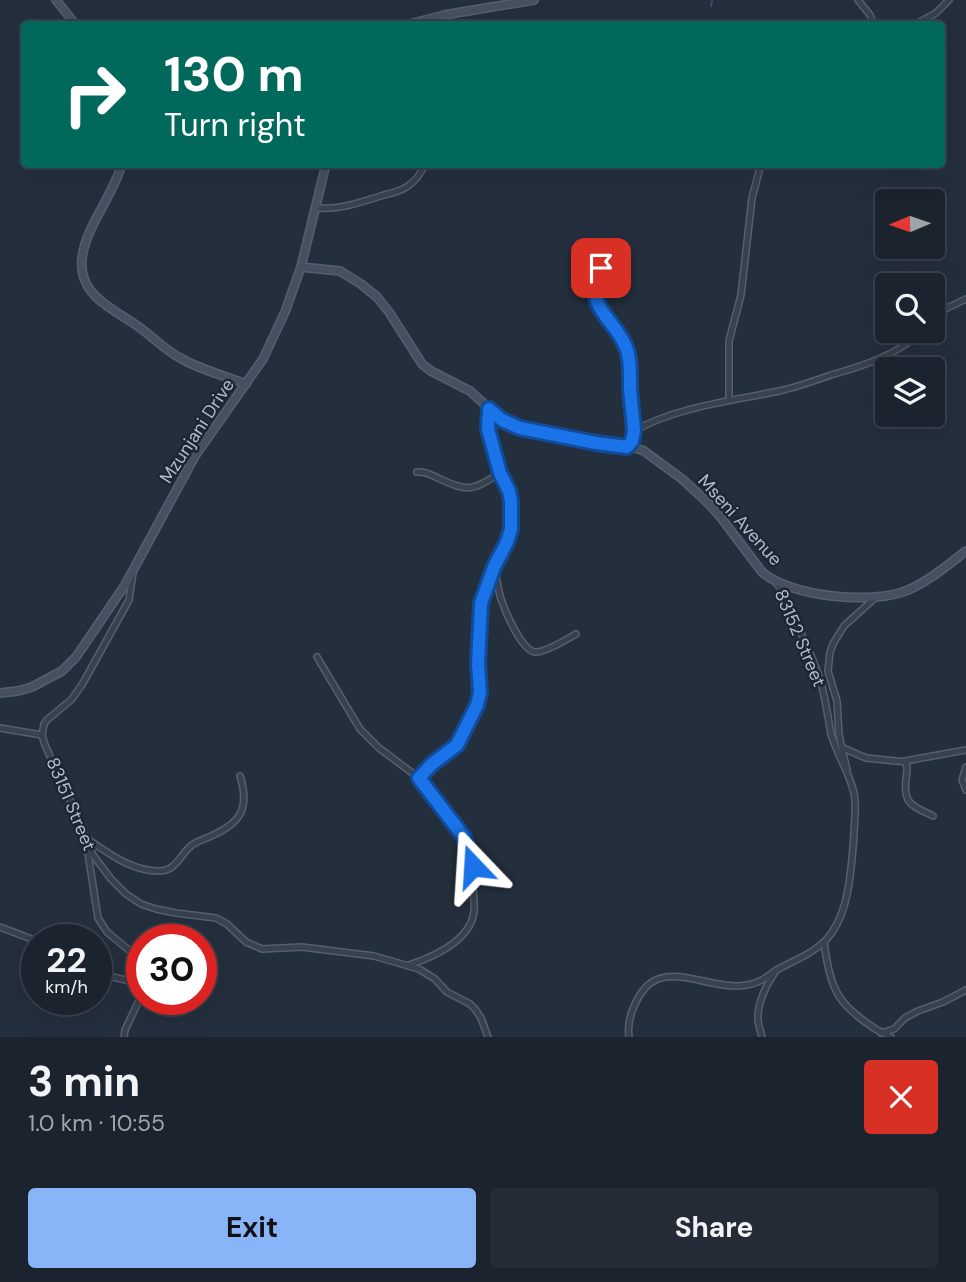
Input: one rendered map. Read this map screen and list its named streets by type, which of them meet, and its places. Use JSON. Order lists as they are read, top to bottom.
{
  "streets": {
    "street": [
      "Mzunjani Drive",
      "Mseni Avenue",
      "83152 Street",
      "83151 Street"
    ]
  },
  "crossings": [
    ["Mzunjani Drive", "Mseni Avenue"],
    ["Mzunjani Drive", "83151 Street"],
    ["Mseni Avenue", "83152 Street"]
  ],
  "north": "left",
  "page": {
    "turn": ["130 m", "Turn right"],
    "speed": "22 km/h",
    "limit": "30",
    "heading": ["3 min", "1.0 km · 10:55"],
    "buttons": ["Exit", "Share"]
  }
}
